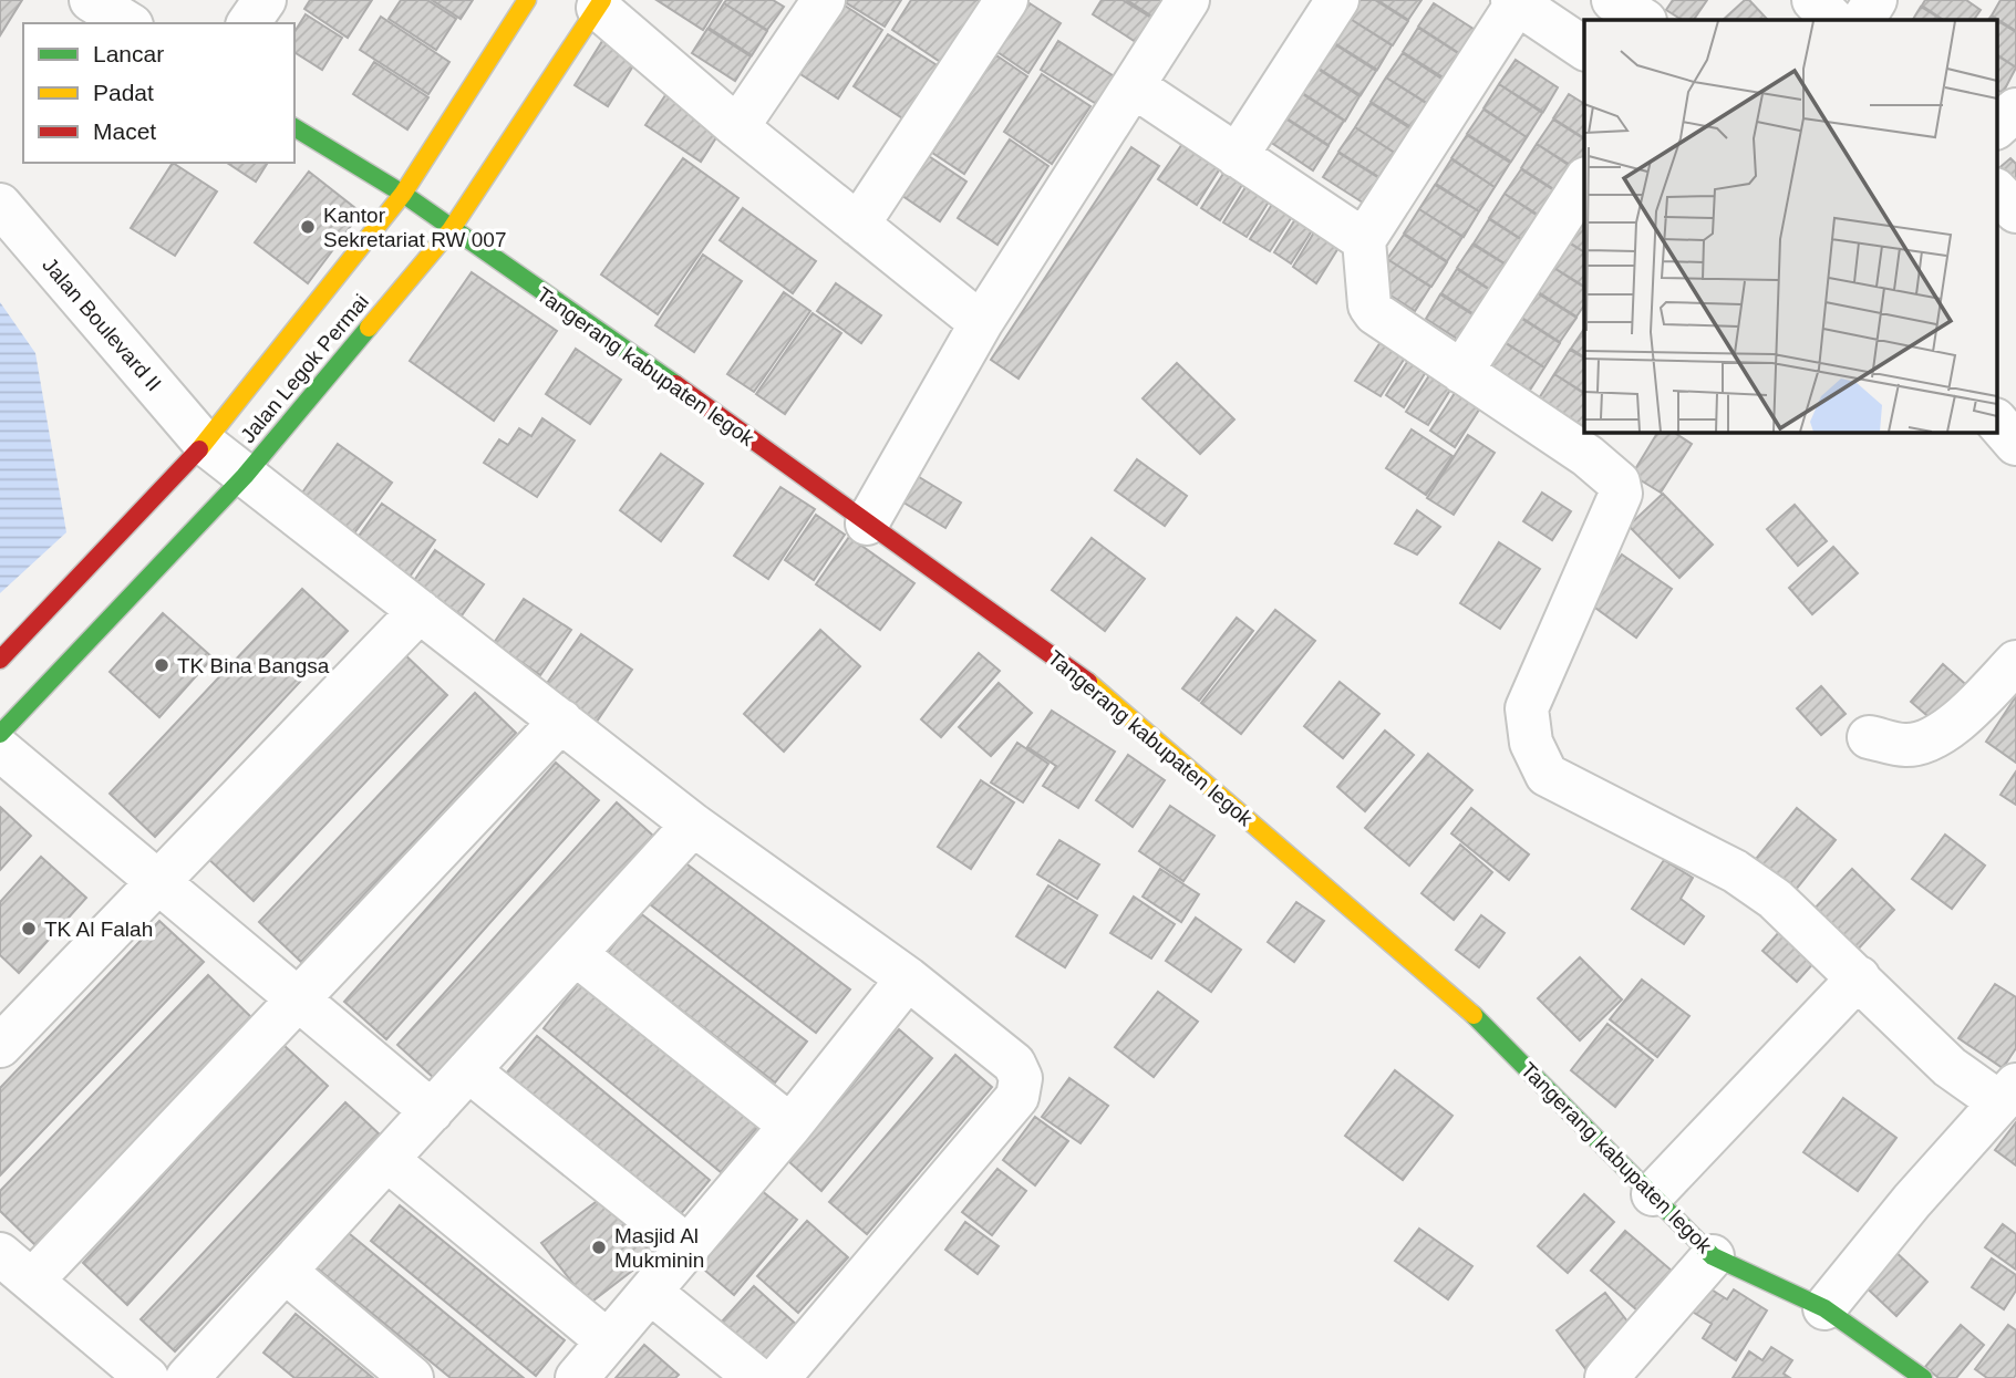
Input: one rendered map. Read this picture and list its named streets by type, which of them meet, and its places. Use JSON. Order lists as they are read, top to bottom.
{
  "streets": {
    "street": ["Jalan Boulevard II", "Tangerang kabupaten legok", "Jalan Legok Permai"]
  },
  "crossings": [
    ["Jalan Boulevard II", "Jalan Legok Permai"],
    ["Tangerang kabupaten legok", "Jalan Legok Permai"]
  ],
  "places": [
    "Kantor Sekretariat RW 007",
    "TK Bina Bangsa",
    "TK Al Falah",
    "Masjid Al Mukminin"
  ],
  "legend": ["Lancar", "Padat", "Macet"]
}
